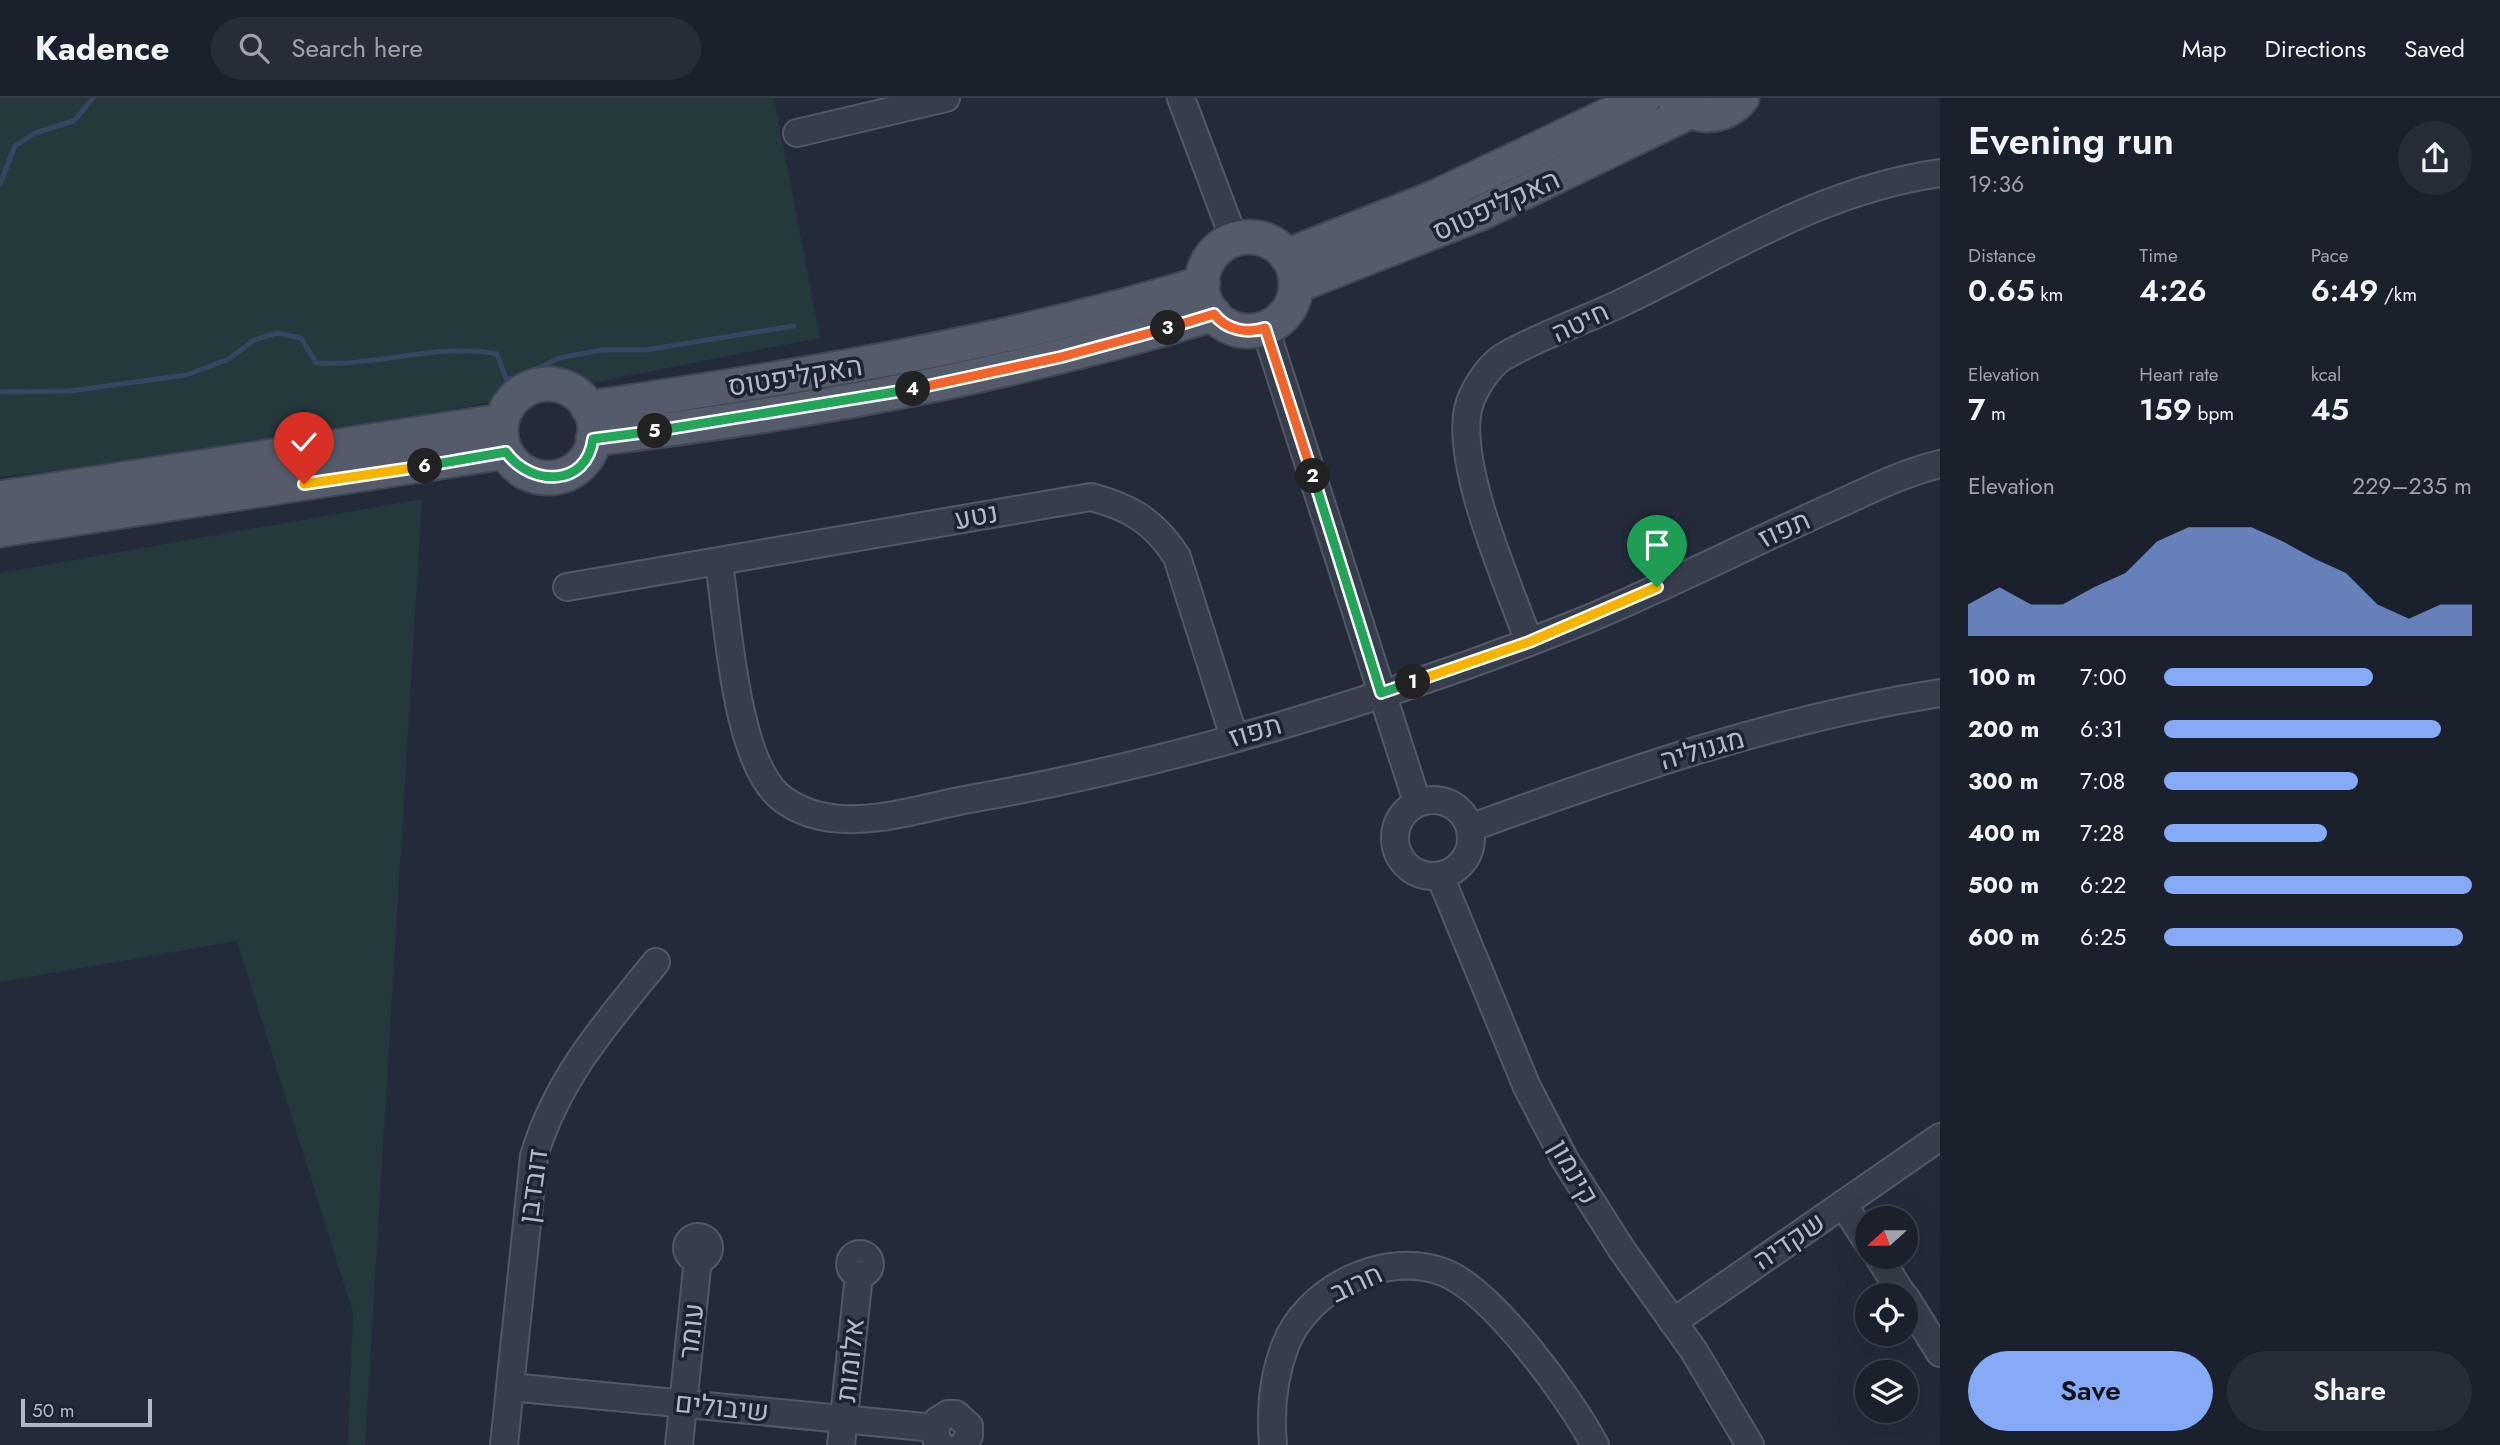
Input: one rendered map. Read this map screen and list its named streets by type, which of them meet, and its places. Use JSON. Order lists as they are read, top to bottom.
{
  "streets": {
    "main road": ["האקליפטוס"],
    "street": [
      "חיטה",
      "נטע",
      "תפוז",
      "מגנוליה",
      "קינמון",
      "דובדבן",
      "שקדיה",
      "חרוב",
      "עומר",
      "אלומות",
      "שיבולים"
    ]
  },
  "crossings": [
    ["חיטה", "תפוז"],
    ["נטע", "תפוז"],
    ["מגנוליה", "קינמון"],
    ["קינמון", "שקדיה"],
    ["דובדבן", "שיבולים"],
    ["עומר", "שיבולים"],
    ["אלומות", "שיבולים"]
  ],
  "scale_bar": "50 m",
  "north": "left",
  "page": {
    "header": "Kadence",
    "search": "Search here",
    "nav": ["Map", "Directions", "Saved"],
    "heading": ["Evening run", "19:36"],
    "stats": [
      ["Distance", "0.65 km"],
      ["Time", "4:26"],
      ["Pace", "6:49 /km"],
      ["Elevation", "7 m"],
      ["Heart rate", "159 bpm"],
      ["kcal", "45"]
    ],
    "pins": [
      "3",
      "4",
      "5",
      "6",
      "2",
      "1"
    ],
    "chart": ["Elevation", "229–235 m"],
    "list": [
      {
        "name": "100 m",
        "note": "7:00"
      },
      {
        "name": "200 m",
        "note": "6:31"
      },
      {
        "name": "300 m",
        "note": "7:08"
      },
      {
        "name": "400 m",
        "note": "7:28"
      },
      {
        "name": "500 m",
        "note": "6:22"
      },
      {
        "name": "600 m",
        "note": "6:25"
      }
    ],
    "buttons": ["Save", "Share"],
    "scale": "50 m"
  }
}
